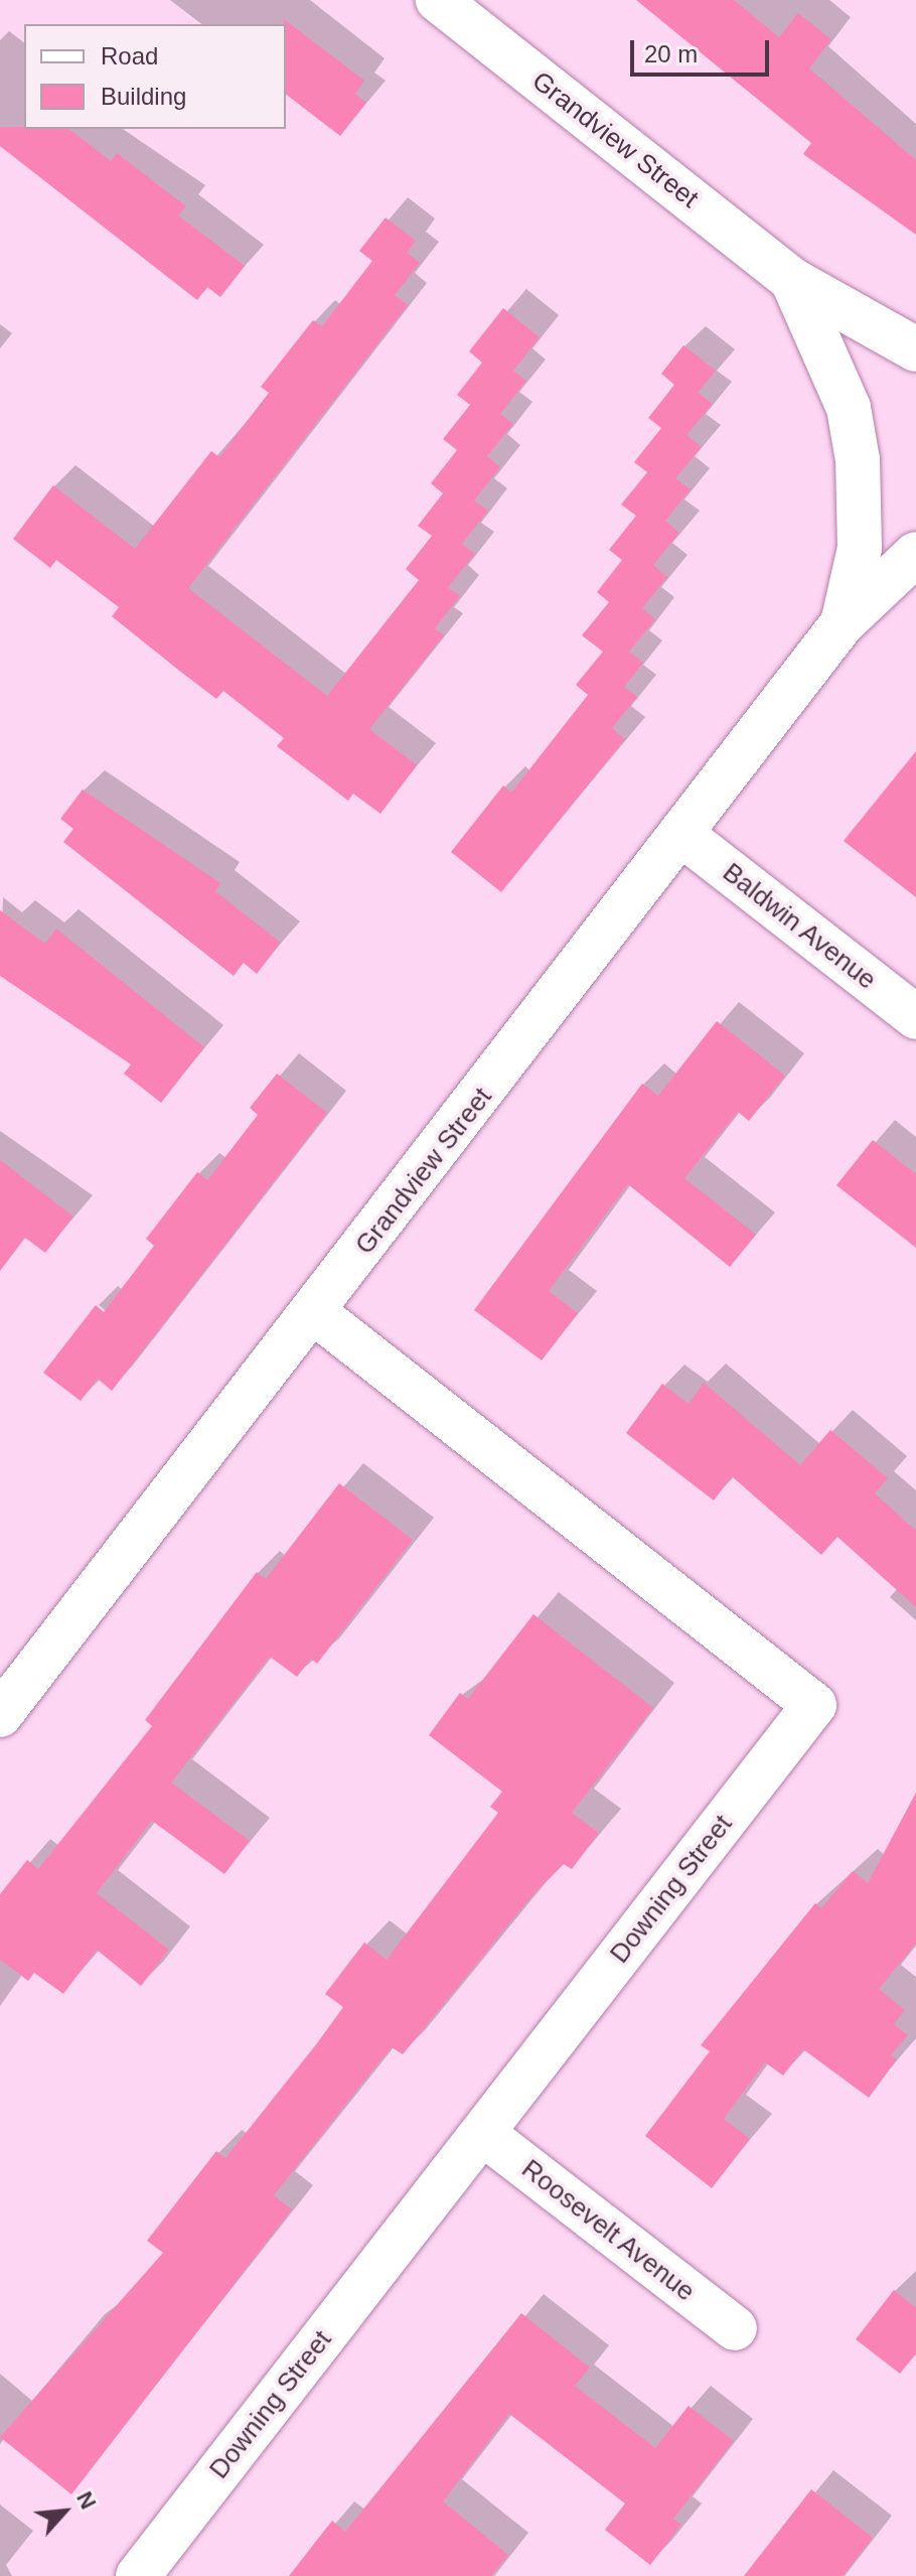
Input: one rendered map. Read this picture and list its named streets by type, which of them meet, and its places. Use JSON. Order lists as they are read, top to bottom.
{
  "streets": {
    "street": [
      "Grandview Street",
      "Baldwin Avenue",
      "Downing Street",
      "Roosevelt Avenue"
    ]
  },
  "crossings": [
    ["Grandview Street", "Baldwin Avenue"],
    ["Grandview Street", "Downing Street"],
    ["Downing Street", "Roosevelt Avenue"]
  ],
  "legend": ["Road", "Building"],
  "scale_bar": "20 m",
  "north": "top right"
}
